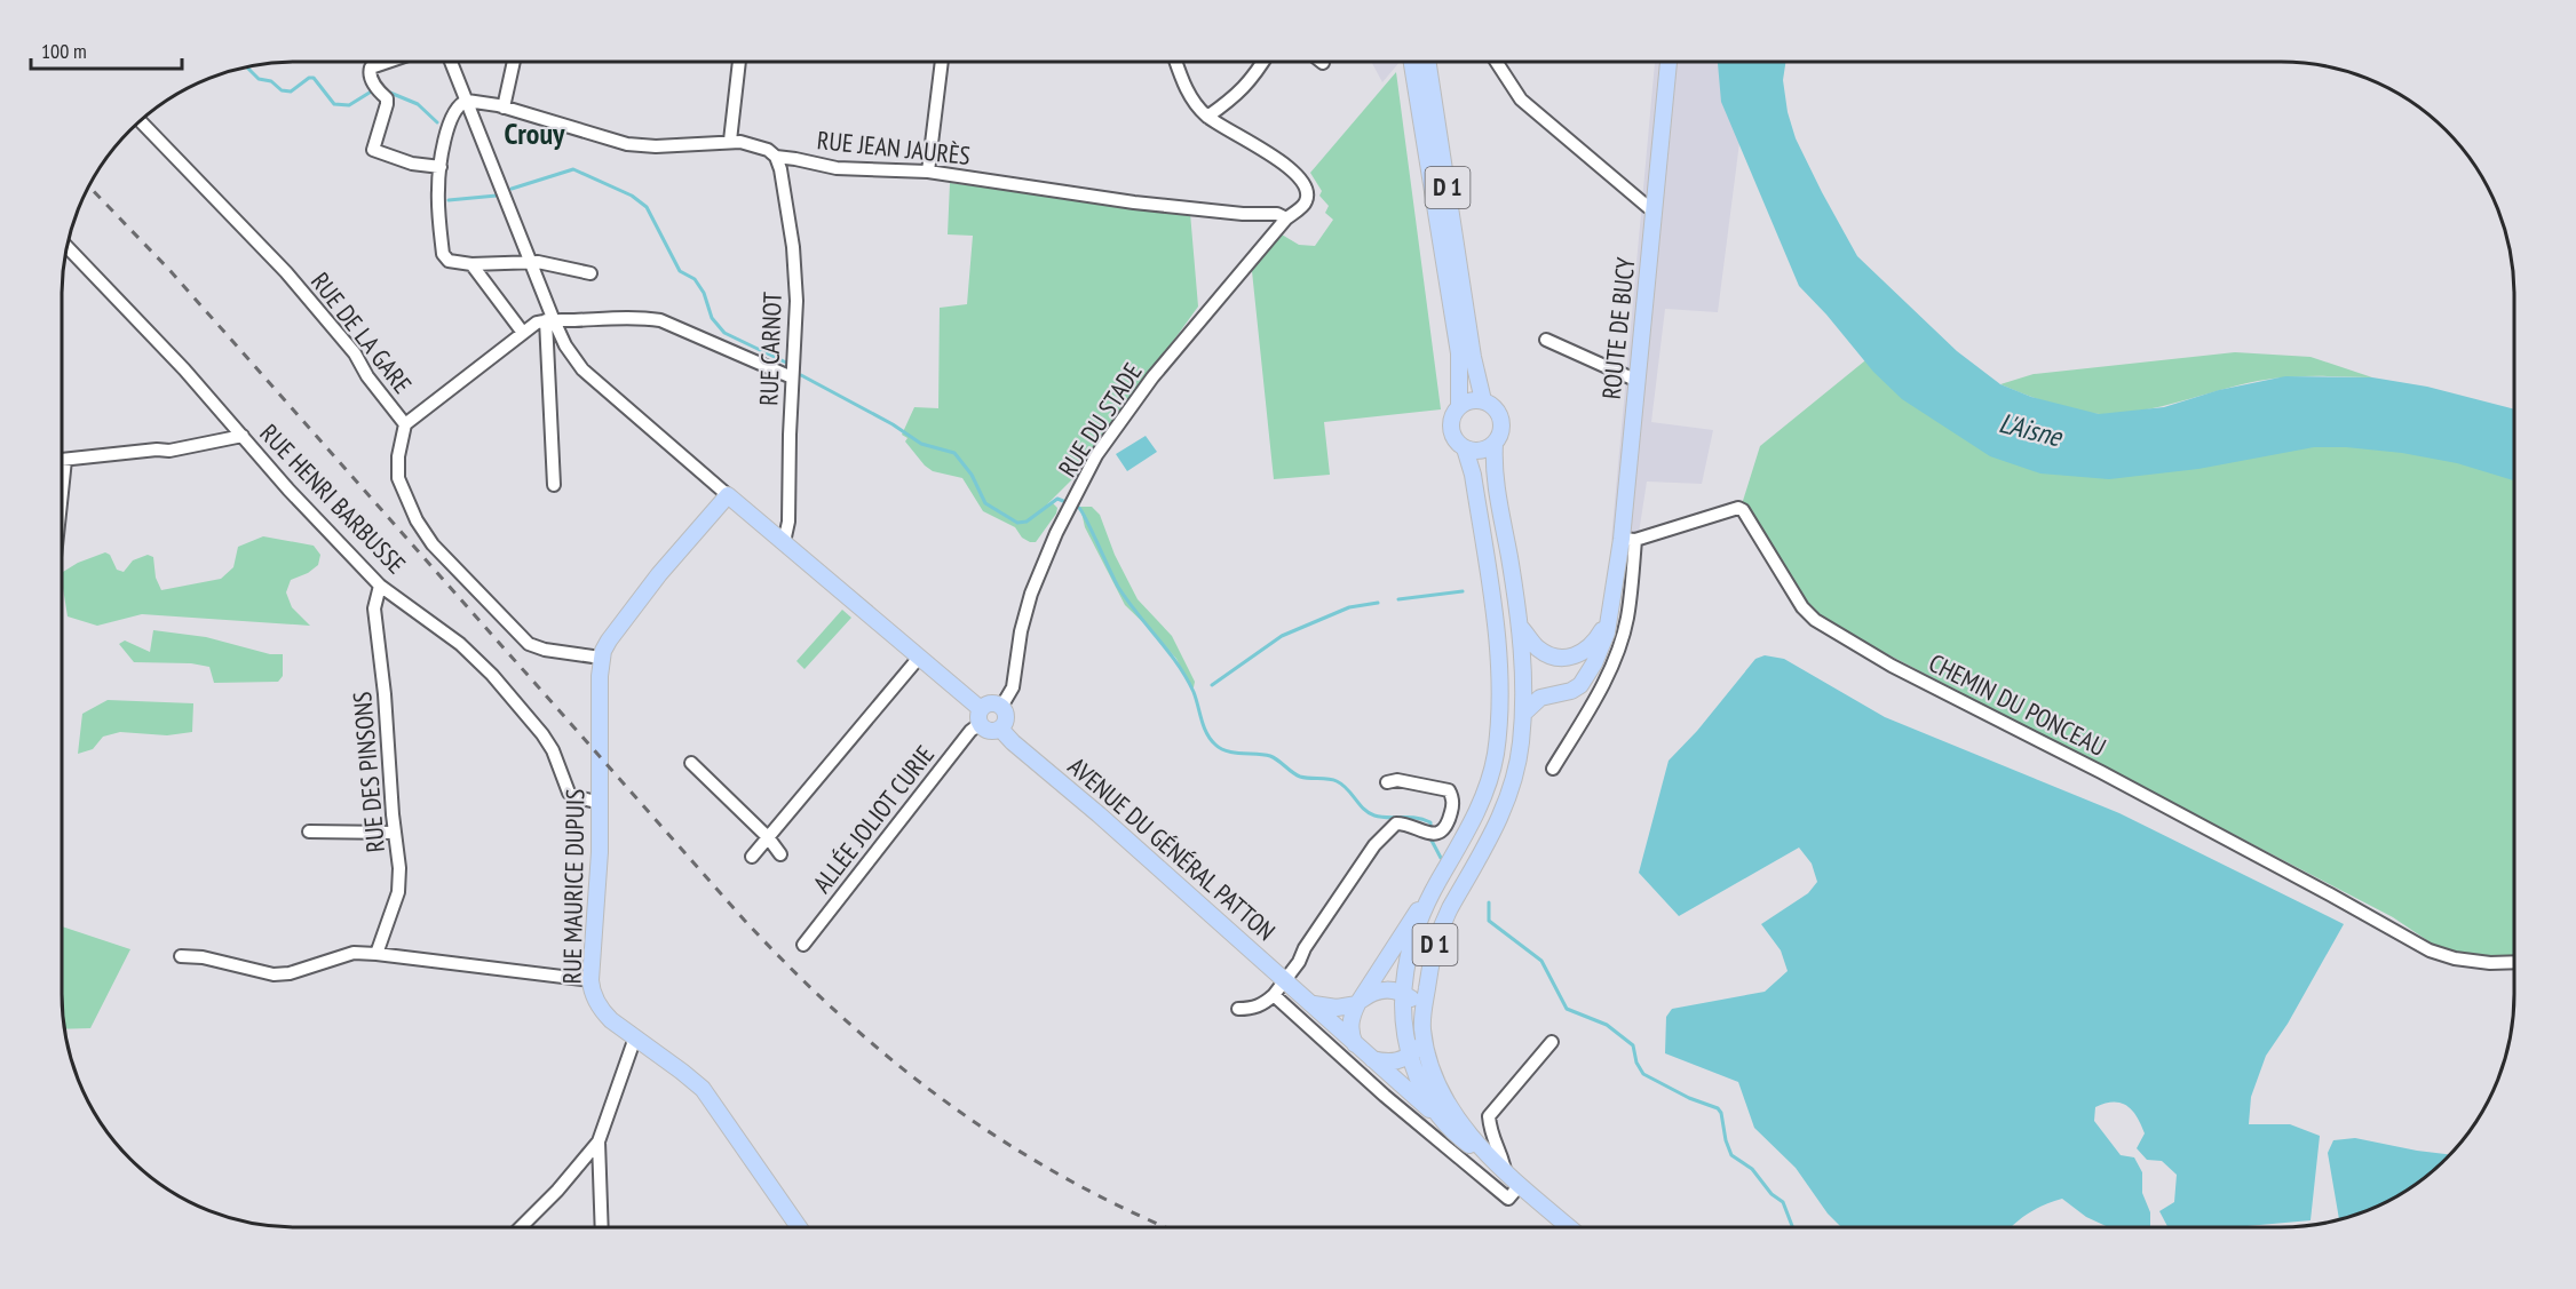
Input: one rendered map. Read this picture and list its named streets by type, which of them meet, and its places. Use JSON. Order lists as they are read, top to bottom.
{
  "streets": {
    "main road": [
      "D 1",
      "ROUTE DE BUCY",
      "AVENUE DU GÉNÉRAL PATTON",
      "RUE MAURICE DUPUIS"
    ],
    "street": [
      "RUE JEAN JAURÈS",
      "RUE DE LA GARE",
      "RUE CARNOT",
      "RUE DU STADE",
      "RUE HENRI BARBUSSE",
      "CHEMIN DU PONCEAU",
      "RUE DES PINSONS",
      "ALLÉE JOLIOT CURIE"
    ]
  },
  "crossings": [
    ["RUE JEAN JAURÈS", "RUE CARNOT"],
    ["RUE JEAN JAURÈS", "RUE DU STADE"],
    ["D 1", "ROUTE DE BUCY"],
    ["D 1", "AVENUE DU GÉNÉRAL PATTON"],
    ["ROUTE DE BUCY", "CHEMIN DU PONCEAU"],
    ["RUE DE LA GARE", "RUE MAURICE DUPUIS"],
    ["RUE DU STADE", "ALLÉE JOLIOT CURIE"],
    ["RUE DU STADE", "AVENUE DU GÉNÉRAL PATTON"],
    ["RUE HENRI BARBUSSE", "RUE DES PINSONS"],
    ["RUE HENRI BARBUSSE", "RUE MAURICE DUPUIS"],
    ["ALLÉE JOLIOT CURIE", "AVENUE DU GÉNÉRAL PATTON"]
  ],
  "districts": ["Crouy"],
  "water": ["L'Aisne"],
  "scale_bar": "100 m"
}
